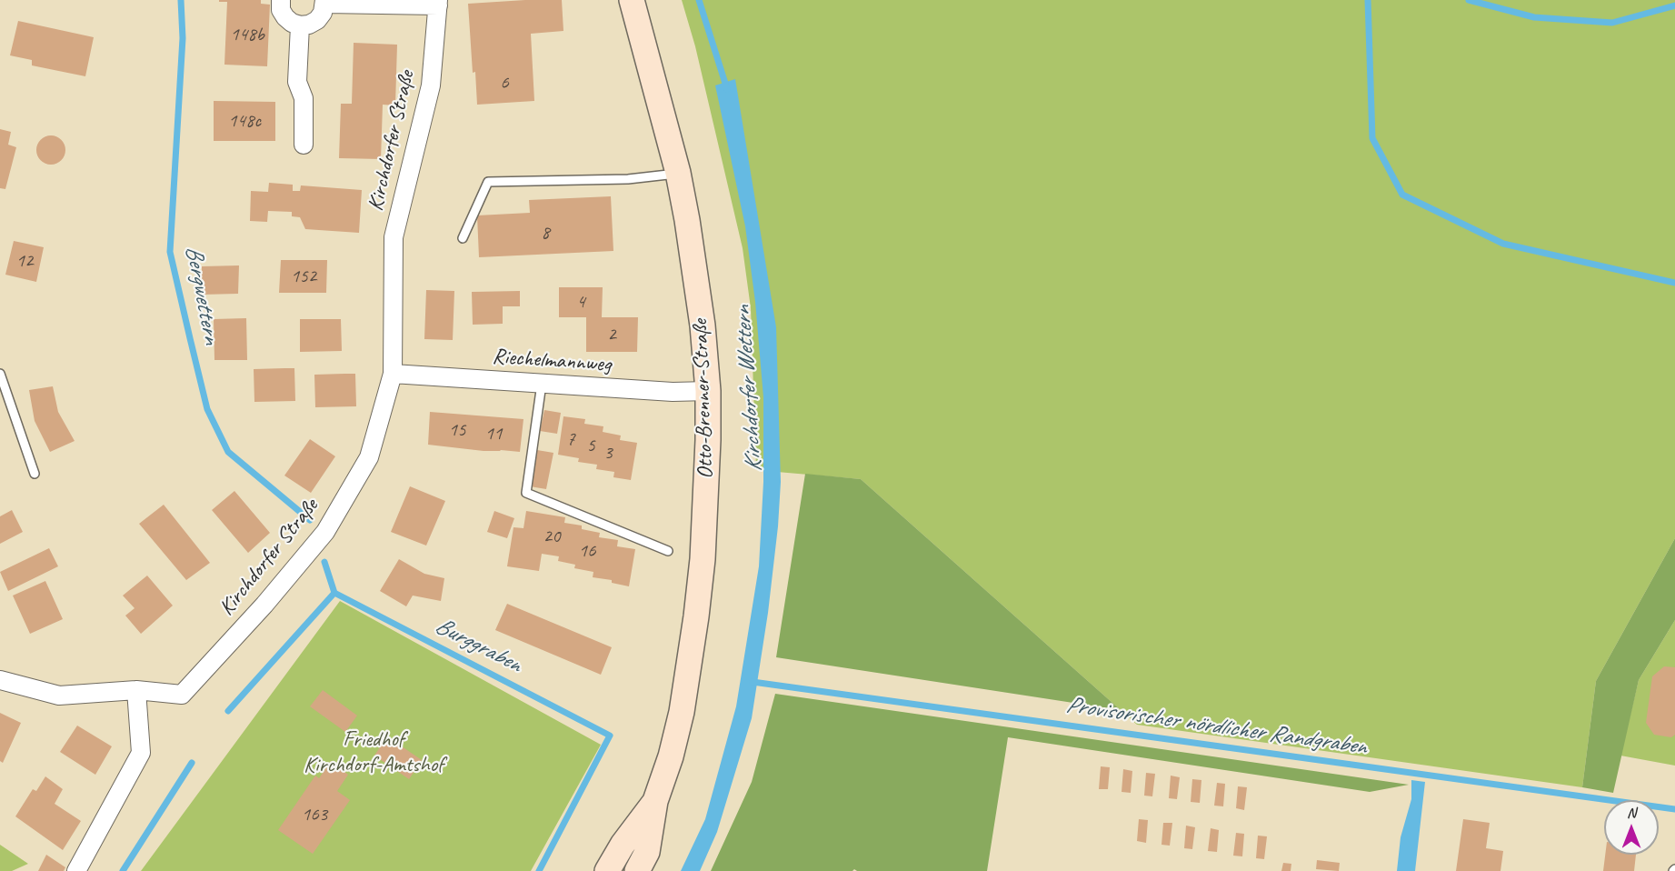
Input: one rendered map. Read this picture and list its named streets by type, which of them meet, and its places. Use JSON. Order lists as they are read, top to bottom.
{
  "streets": {
    "main road": ["Otto-Brenner-Straße"],
    "street": ["Kirchdorfer Straße", "Riechelmannweg"]
  },
  "crossings": [
    ["Kirchdorfer Straße", "Riechelmannweg"],
    ["Riechelmannweg", "Otto-Brenner-Straße"]
  ],
  "water": [
    "Bergwettern",
    "Kirchdorfer Wettern",
    "Burggraben",
    "Provisorischer nördlicher Randgraben"
  ],
  "parks": ["Friedhof Kirchdorf-Amtshof"],
  "house_numbers": [
    "148b",
    "6",
    "148c",
    "8",
    "12",
    "152",
    "4",
    "2",
    "15",
    "11",
    "7",
    "5",
    "3",
    "20",
    "16",
    "163"
  ],
  "north": "top"
}
